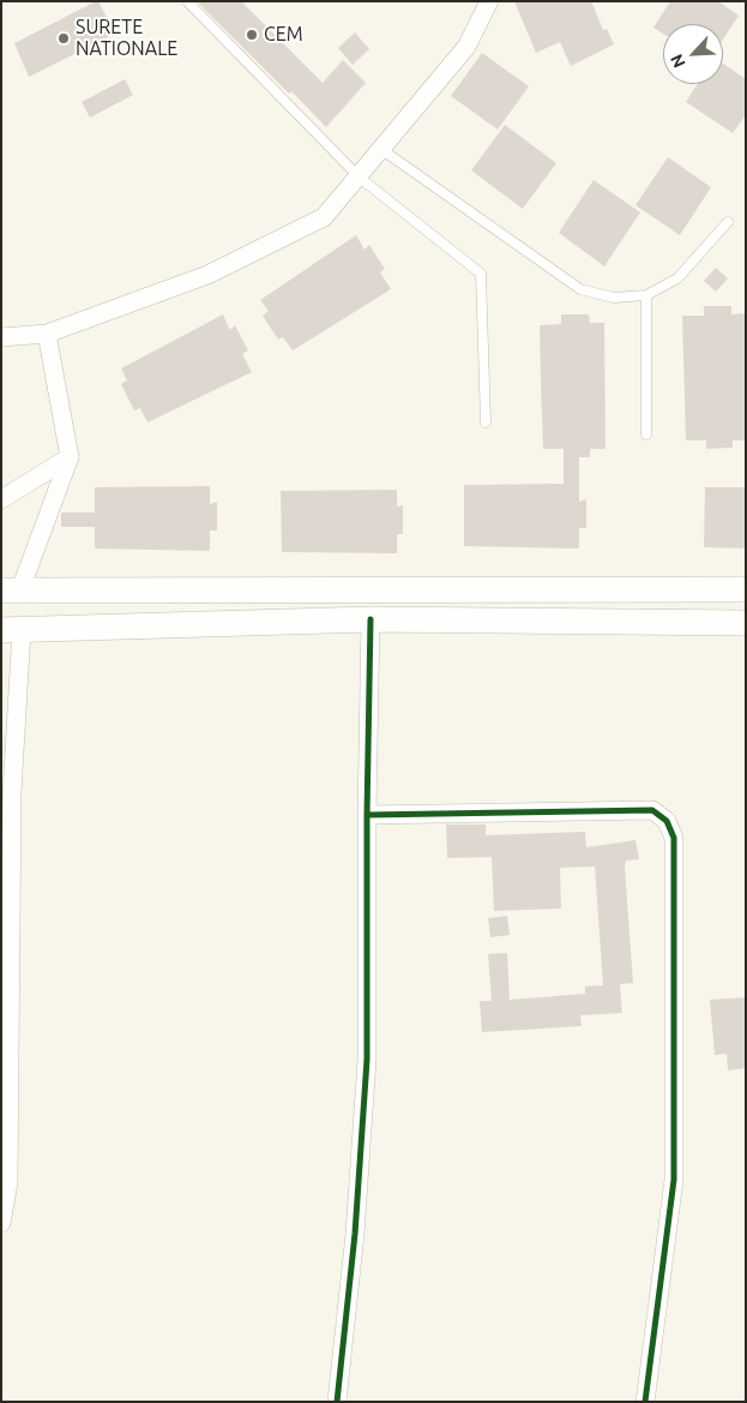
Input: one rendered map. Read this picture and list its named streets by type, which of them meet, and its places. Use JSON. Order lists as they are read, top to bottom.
{
  "places": ["CEM", "SURETE NATIONALE"],
  "north": "bottom left"
}
